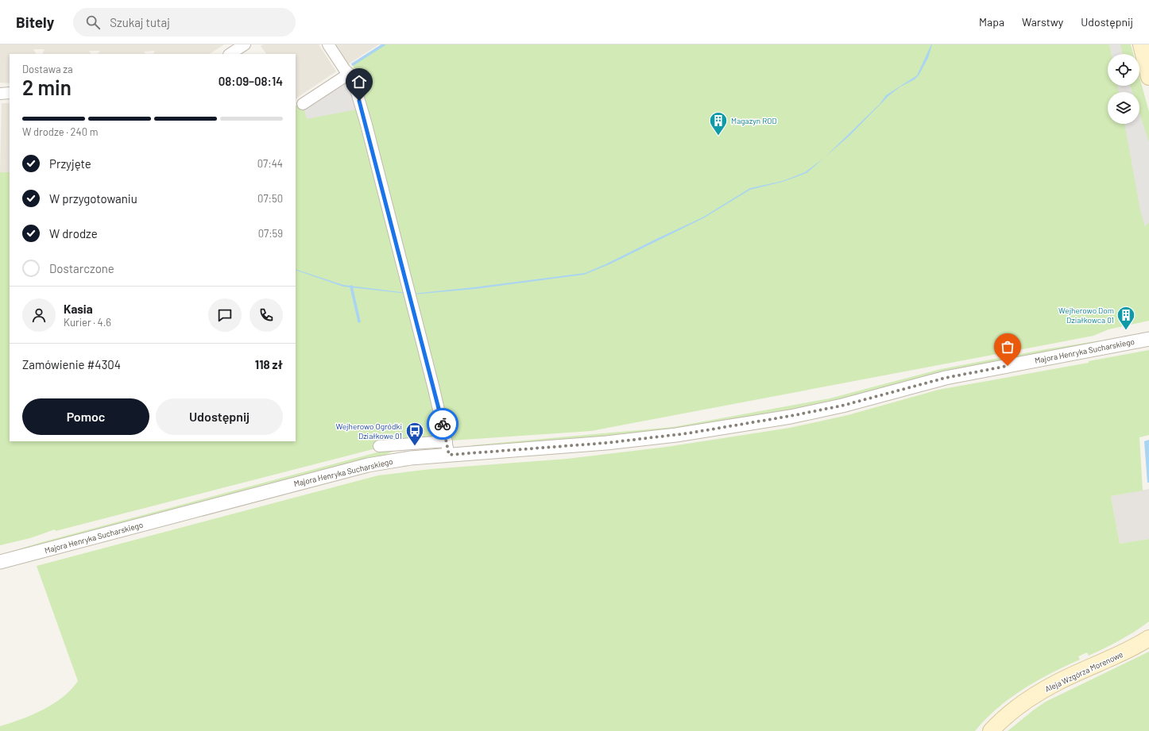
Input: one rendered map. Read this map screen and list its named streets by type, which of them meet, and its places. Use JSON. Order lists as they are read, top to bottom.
{
  "streets": {
    "main road": ["Aleja Wzgórza Morenowe"],
    "street": ["Majora Henryka Sucharskiego"]
  },
  "places": {
    "building": ["Magazyn ROD", "Wejherowo Dom Działkowca 01"],
    "bus stop": ["Wejherowo Ogródki Działkowe 01"]
  },
  "page": {
    "header": "Bitely",
    "search": "Szukaj tutaj",
    "nav": ["Mapa", "Warstwy", "Udostępnij"],
    "heading": ["2 min", "Dostawa za", "08:09–08:14"],
    "panel": [
      "Kasia",
      "Kurier · 4.6",
      "Zamówienie #4304",
      "118 zł"
    ],
    "bar": "W drodze · 240 m",
    "list": [
      ["Przyjęte", "07:44"],
      ["W przygotowaniu", "07:50"],
      ["W drodze", "07:59"],
      "Dostarczone"
    ],
    "buttons": ["Pomoc", "Udostępnij"]
  }
}
